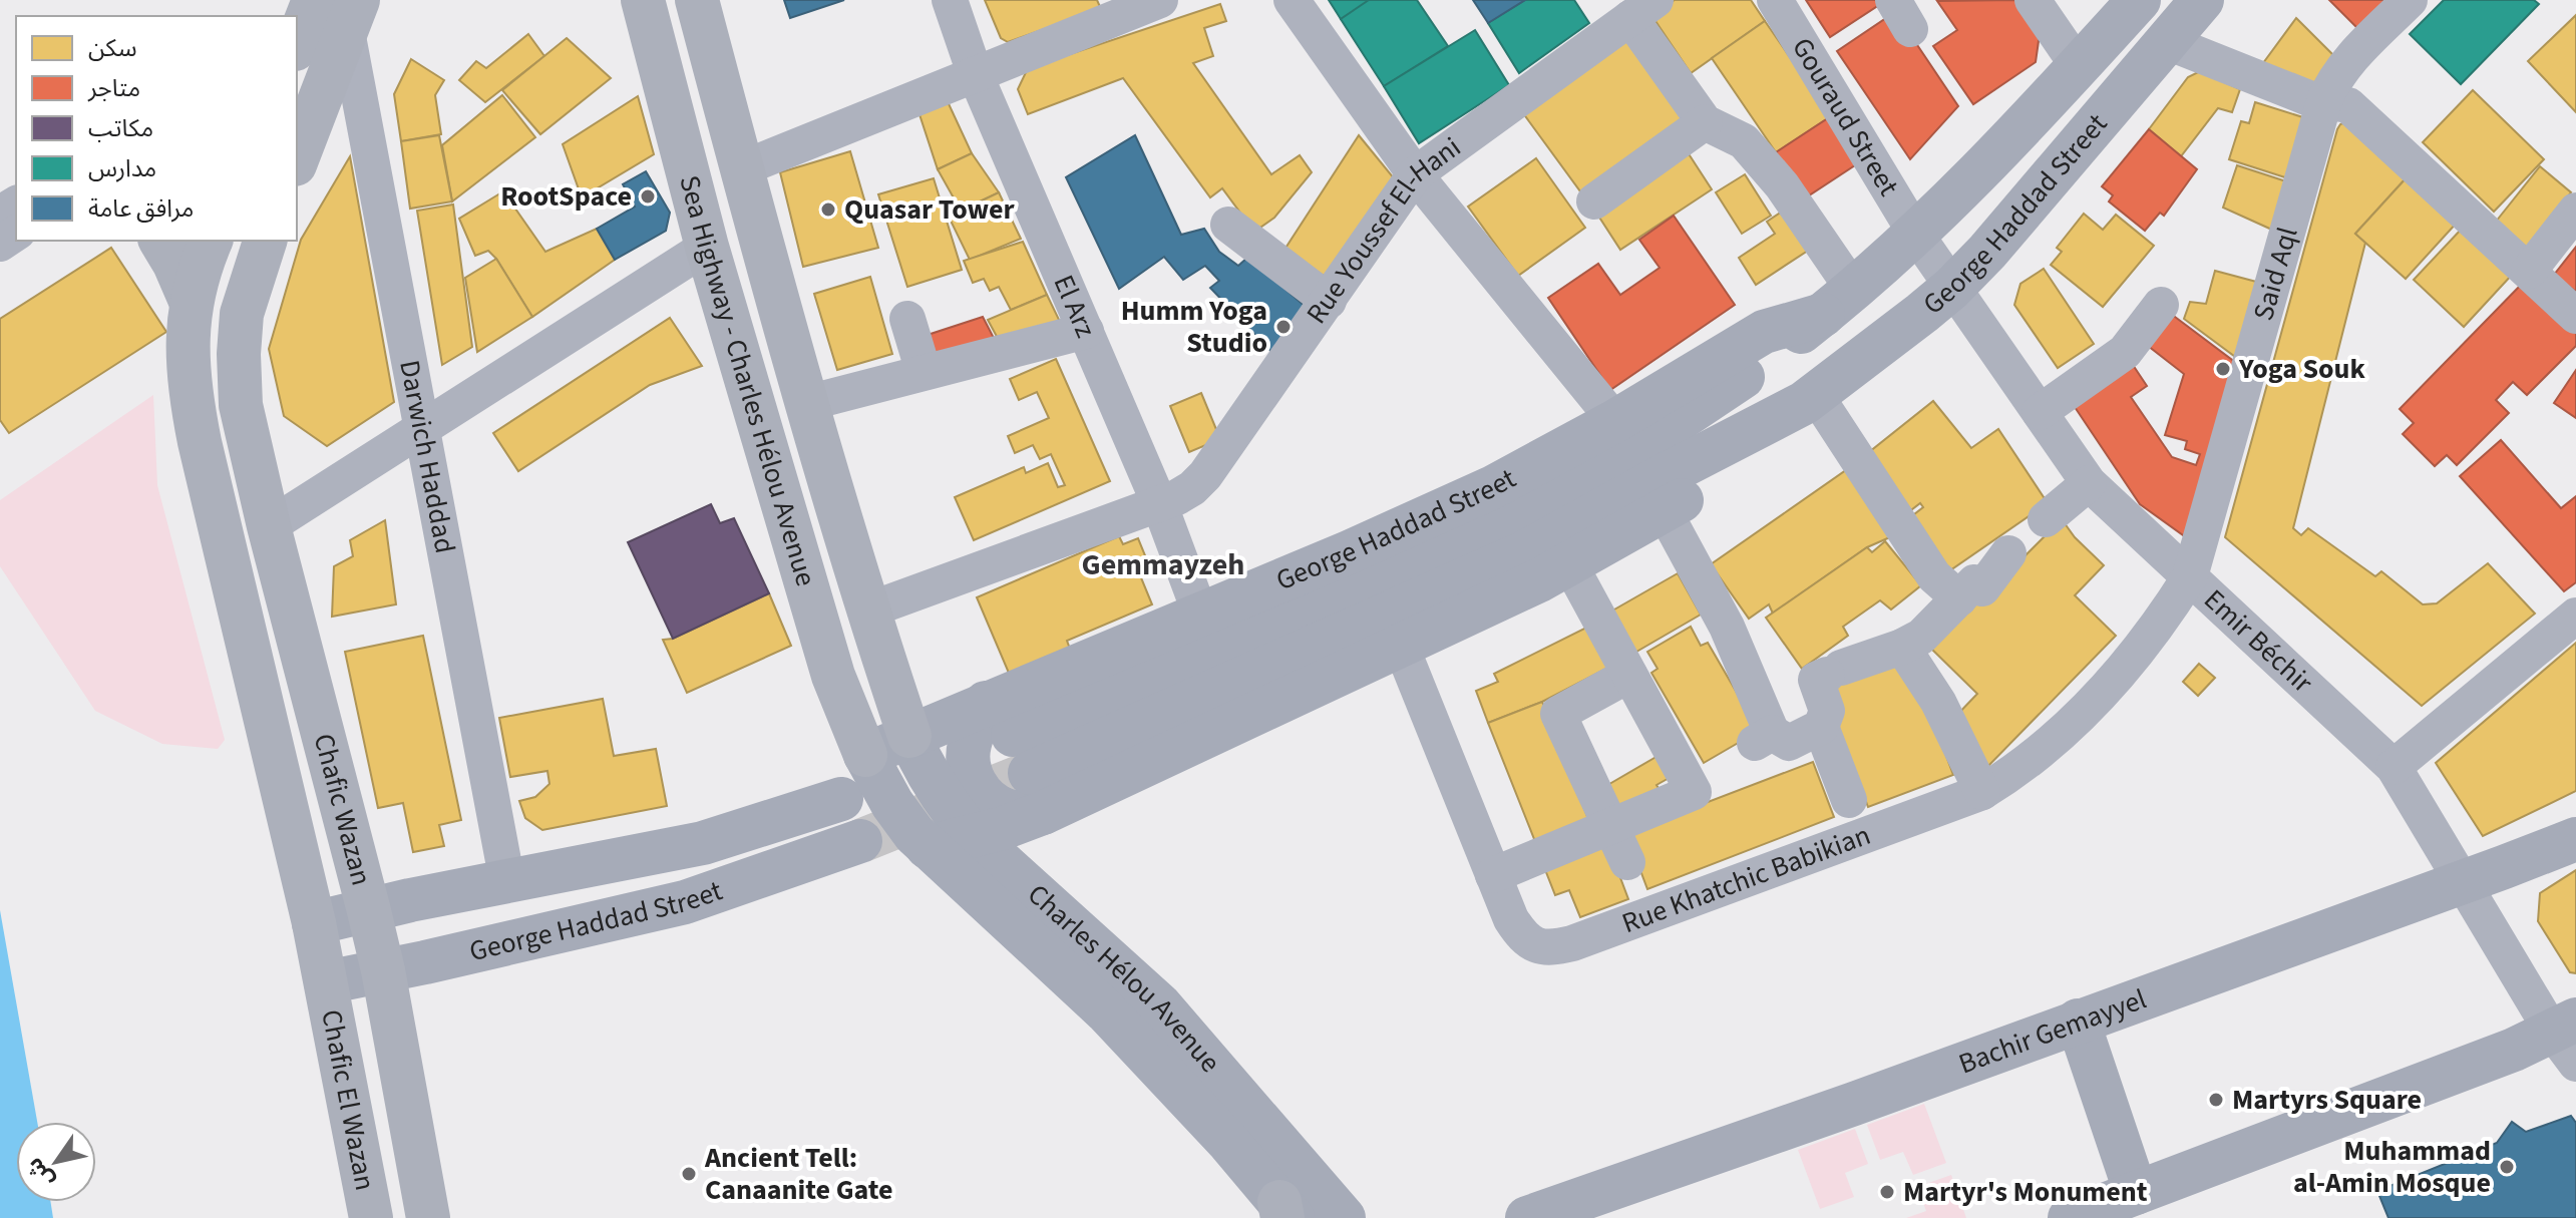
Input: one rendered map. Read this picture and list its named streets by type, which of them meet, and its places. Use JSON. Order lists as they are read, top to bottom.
{
  "streets": {
    "highway": ["Sea Highway - Charles Hélou Avenue", "Chafic Wazan", "Chafic El Wazan"],
    "main road": ["George Haddad Street", "Charles Hélou Avenue", "Bachir Gemayyel"],
    "street": [
      "Gouraud Street",
      "Rue Youssef El-Hani",
      "Said Aql",
      "El Arz",
      "Darwich Haddad",
      "Emir Béchir",
      "Rue Khatchic Babikian"
    ]
  },
  "crossings": [
    ["Gouraud Street", "George Haddad Street"],
    ["Gouraud Street", "Emir Béchir"],
    ["George Haddad Street", "El Arz"],
    ["George Haddad Street", "Sea Highway - Charles Hélou Avenue"],
    ["George Haddad Street", "Darwich Haddad"],
    ["George Haddad Street", "Emir Béchir"],
    ["George Haddad Street", "Chafic Wazan"],
    ["George Haddad Street", "Rue Khatchic Babikian"],
    ["George Haddad Street", "Charles Hélou Avenue"],
    ["George Haddad Street", "Chafic El Wazan"],
    ["Rue Youssef El-Hani", "El Arz"],
    ["Rue Youssef El-Hani", "Sea Highway - Charles Hélou Avenue"],
    ["Said Aql", "Emir Béchir"],
    ["Said Aql", "Rue Khatchic Babikian"],
    ["Sea Highway - Charles Hélou Avenue", "Charles Hélou Avenue"],
    ["Emir Béchir", "Rue Khatchic Babikian"],
    ["Emir Béchir", "Bachir Gemayyel"],
    ["Chafic Wazan", "Chafic El Wazan"]
  ],
  "districts": ["Gemmayzeh"],
  "places": [
    "RootSpace",
    "Quasar Tower",
    "Humm Yoga Studio",
    "Yoga Souk",
    "Martyrs Square",
    "Muhammad al-Amin Mosque",
    "Ancient Tell: Canaanite Gate",
    "Martyr's Monument"
  ],
  "legend": [
    "سكن",
    "متاجر",
    "مكاتب",
    "مدارس",
    "مرافق عامة"
  ],
  "north": "bottom left"
}
